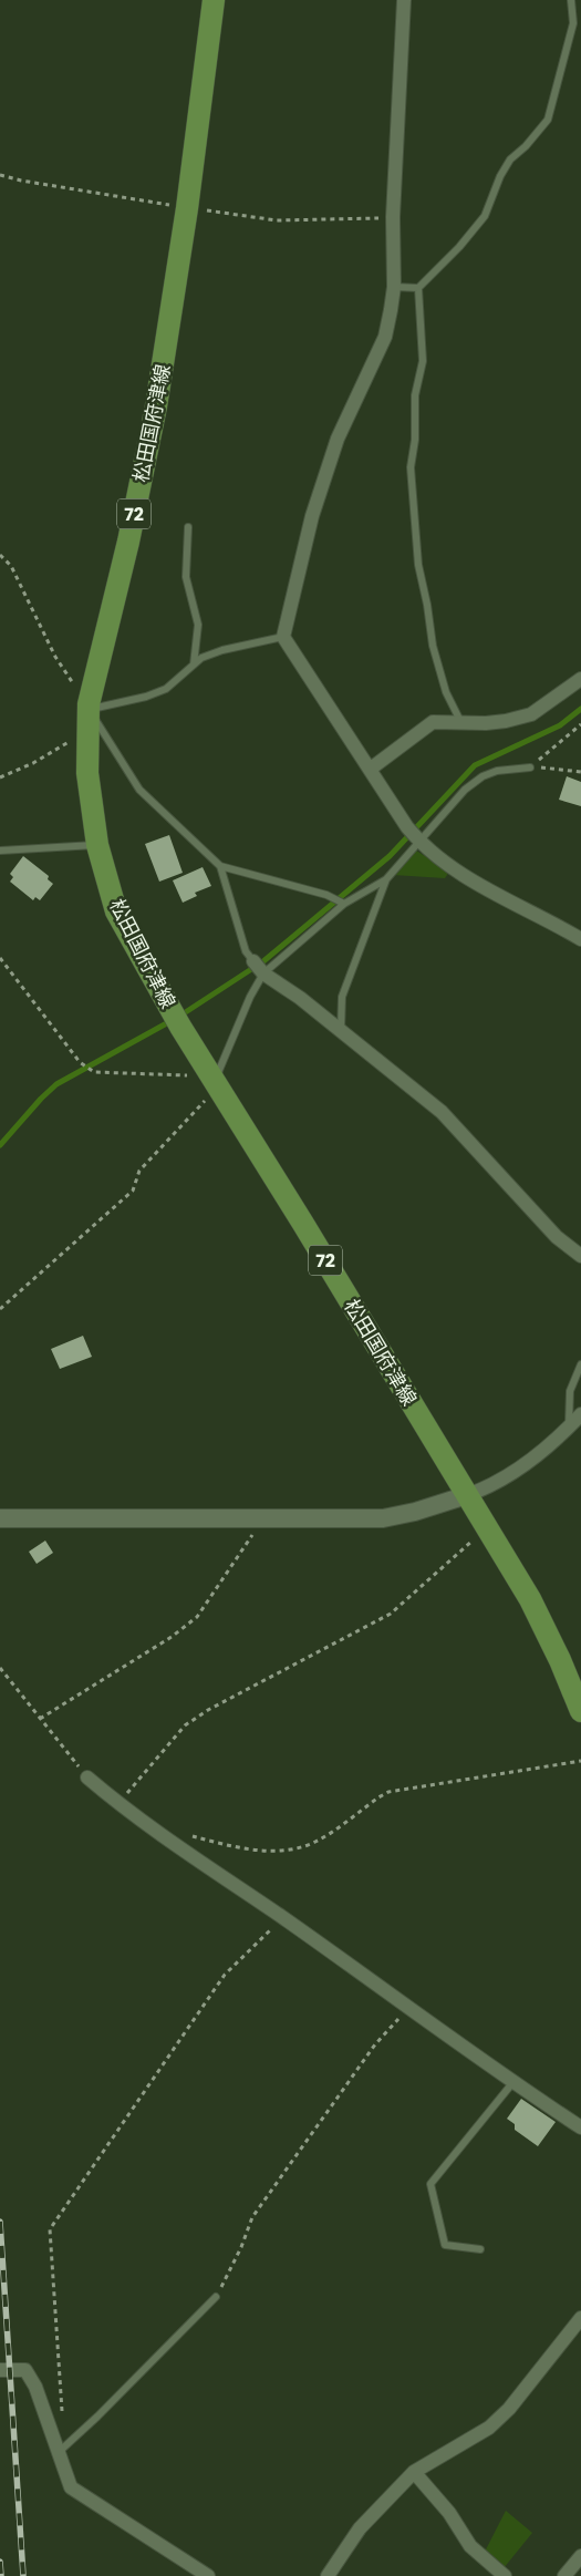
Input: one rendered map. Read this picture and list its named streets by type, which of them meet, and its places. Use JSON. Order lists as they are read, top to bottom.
{
  "streets": {
    "main road": ["松田国府津線", "72"]
  }
}
